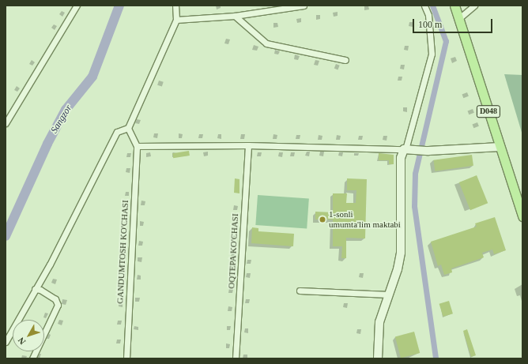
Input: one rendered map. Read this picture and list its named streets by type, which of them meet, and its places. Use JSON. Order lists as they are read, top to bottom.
{
  "streets": {
    "main road": ["D048"],
    "street": ["OQTEPA KO'CHASI", "GANDUMTOSH KO'CHASI"]
  },
  "water": ["Sangzor"],
  "places": ["1-sonli umumta'lim maktabi"],
  "scale_bar": "100 m",
  "north": "bottom left"
}
